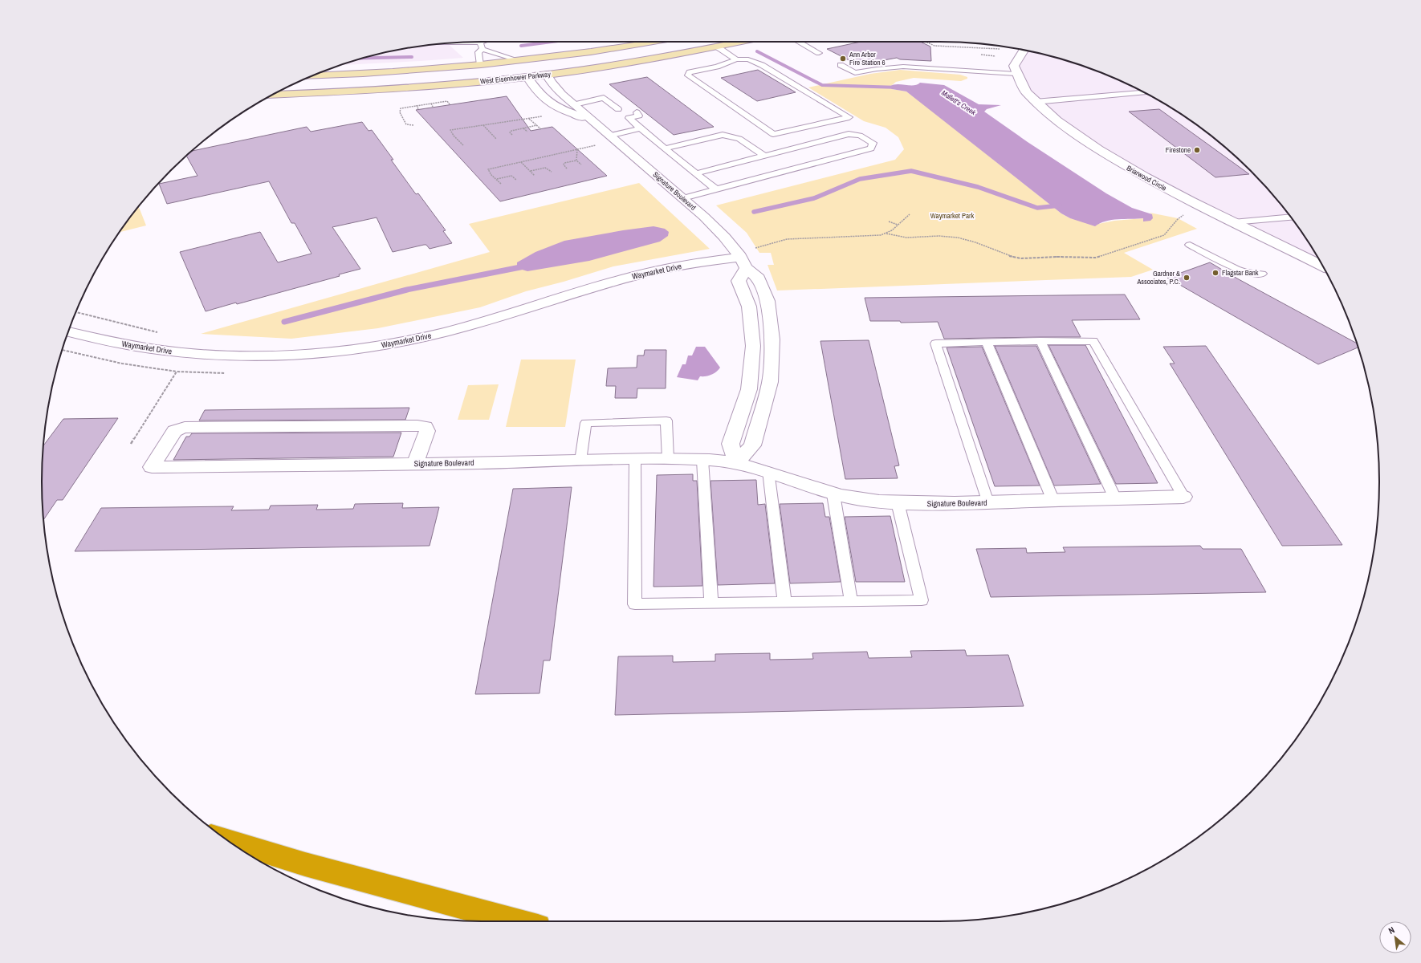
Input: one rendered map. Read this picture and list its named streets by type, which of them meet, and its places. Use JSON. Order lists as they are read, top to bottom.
{
  "streets": {
    "main road": ["West Eisenhower Parkway"],
    "street": ["Briarwood Circle", "Signature Boulevard", "Waymarket Drive"]
  },
  "crossings": [
    ["West Eisenhower Parkway", "Signature Boulevard"],
    ["Signature Boulevard", "Waymarket Drive"]
  ],
  "water": ["Mallett's Creek"],
  "parks": ["Waymarket Park"],
  "places": [
    "Ann Arbor Fire Station 6",
    "Firestone",
    "Flagstar Bank",
    "Gardner & Associates, P.C."
  ],
  "north": "top left"
}
